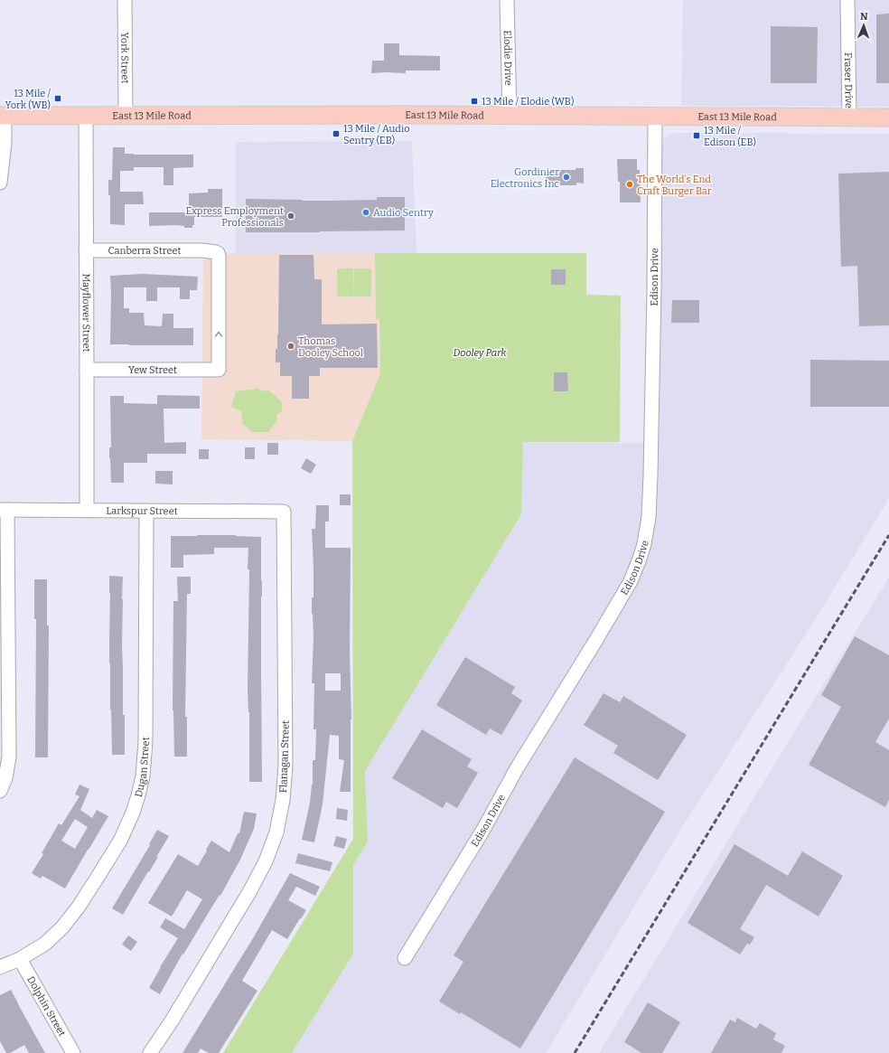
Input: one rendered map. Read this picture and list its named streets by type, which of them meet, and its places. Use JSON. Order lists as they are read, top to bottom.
{
  "streets": {
    "main road": ["East 13 Mile Road"],
    "street": [
      "York Street",
      "Elodie Drive",
      "Fraser Drive",
      "Canberra Street",
      "Edison Drive",
      "Mayflower Street",
      "Yew Street",
      "Larkspur Street",
      "Flanagan Street",
      "Dugan Street",
      "Dolphin Street"
    ]
  },
  "crossings": [
    ["York Street", "East 13 Mile Road"],
    ["Elodie Drive", "East 13 Mile Road"],
    ["Fraser Drive", "East 13 Mile Road"],
    ["East 13 Mile Road", "Edison Drive"],
    ["East 13 Mile Road", "Mayflower Street"],
    ["Canberra Street", "Mayflower Street"],
    ["Canberra Street", "Yew Street"],
    ["Mayflower Street", "Yew Street"],
    ["Mayflower Street", "Larkspur Street"],
    ["Larkspur Street", "Flanagan Street"],
    ["Larkspur Street", "Dugan Street"],
    ["Dugan Street", "Dolphin Street"]
  ],
  "parks": ["Dooley Park"],
  "places": {
    "transit": [
      "13 Mile / York (WB)",
      "13 Mile / Elodie (WB)",
      "13 Mile / Audio Sentry (EB)",
      "13 Mile / Edison (EB)"
    ],
    "other": [
      "Gordinier Electronics Inc",
      "The World's End Craft Burger Bar",
      "Audio Sentry",
      "Express Employment Professionals",
      "Thomas Dooley School"
    ]
  },
  "north": "top"
}
